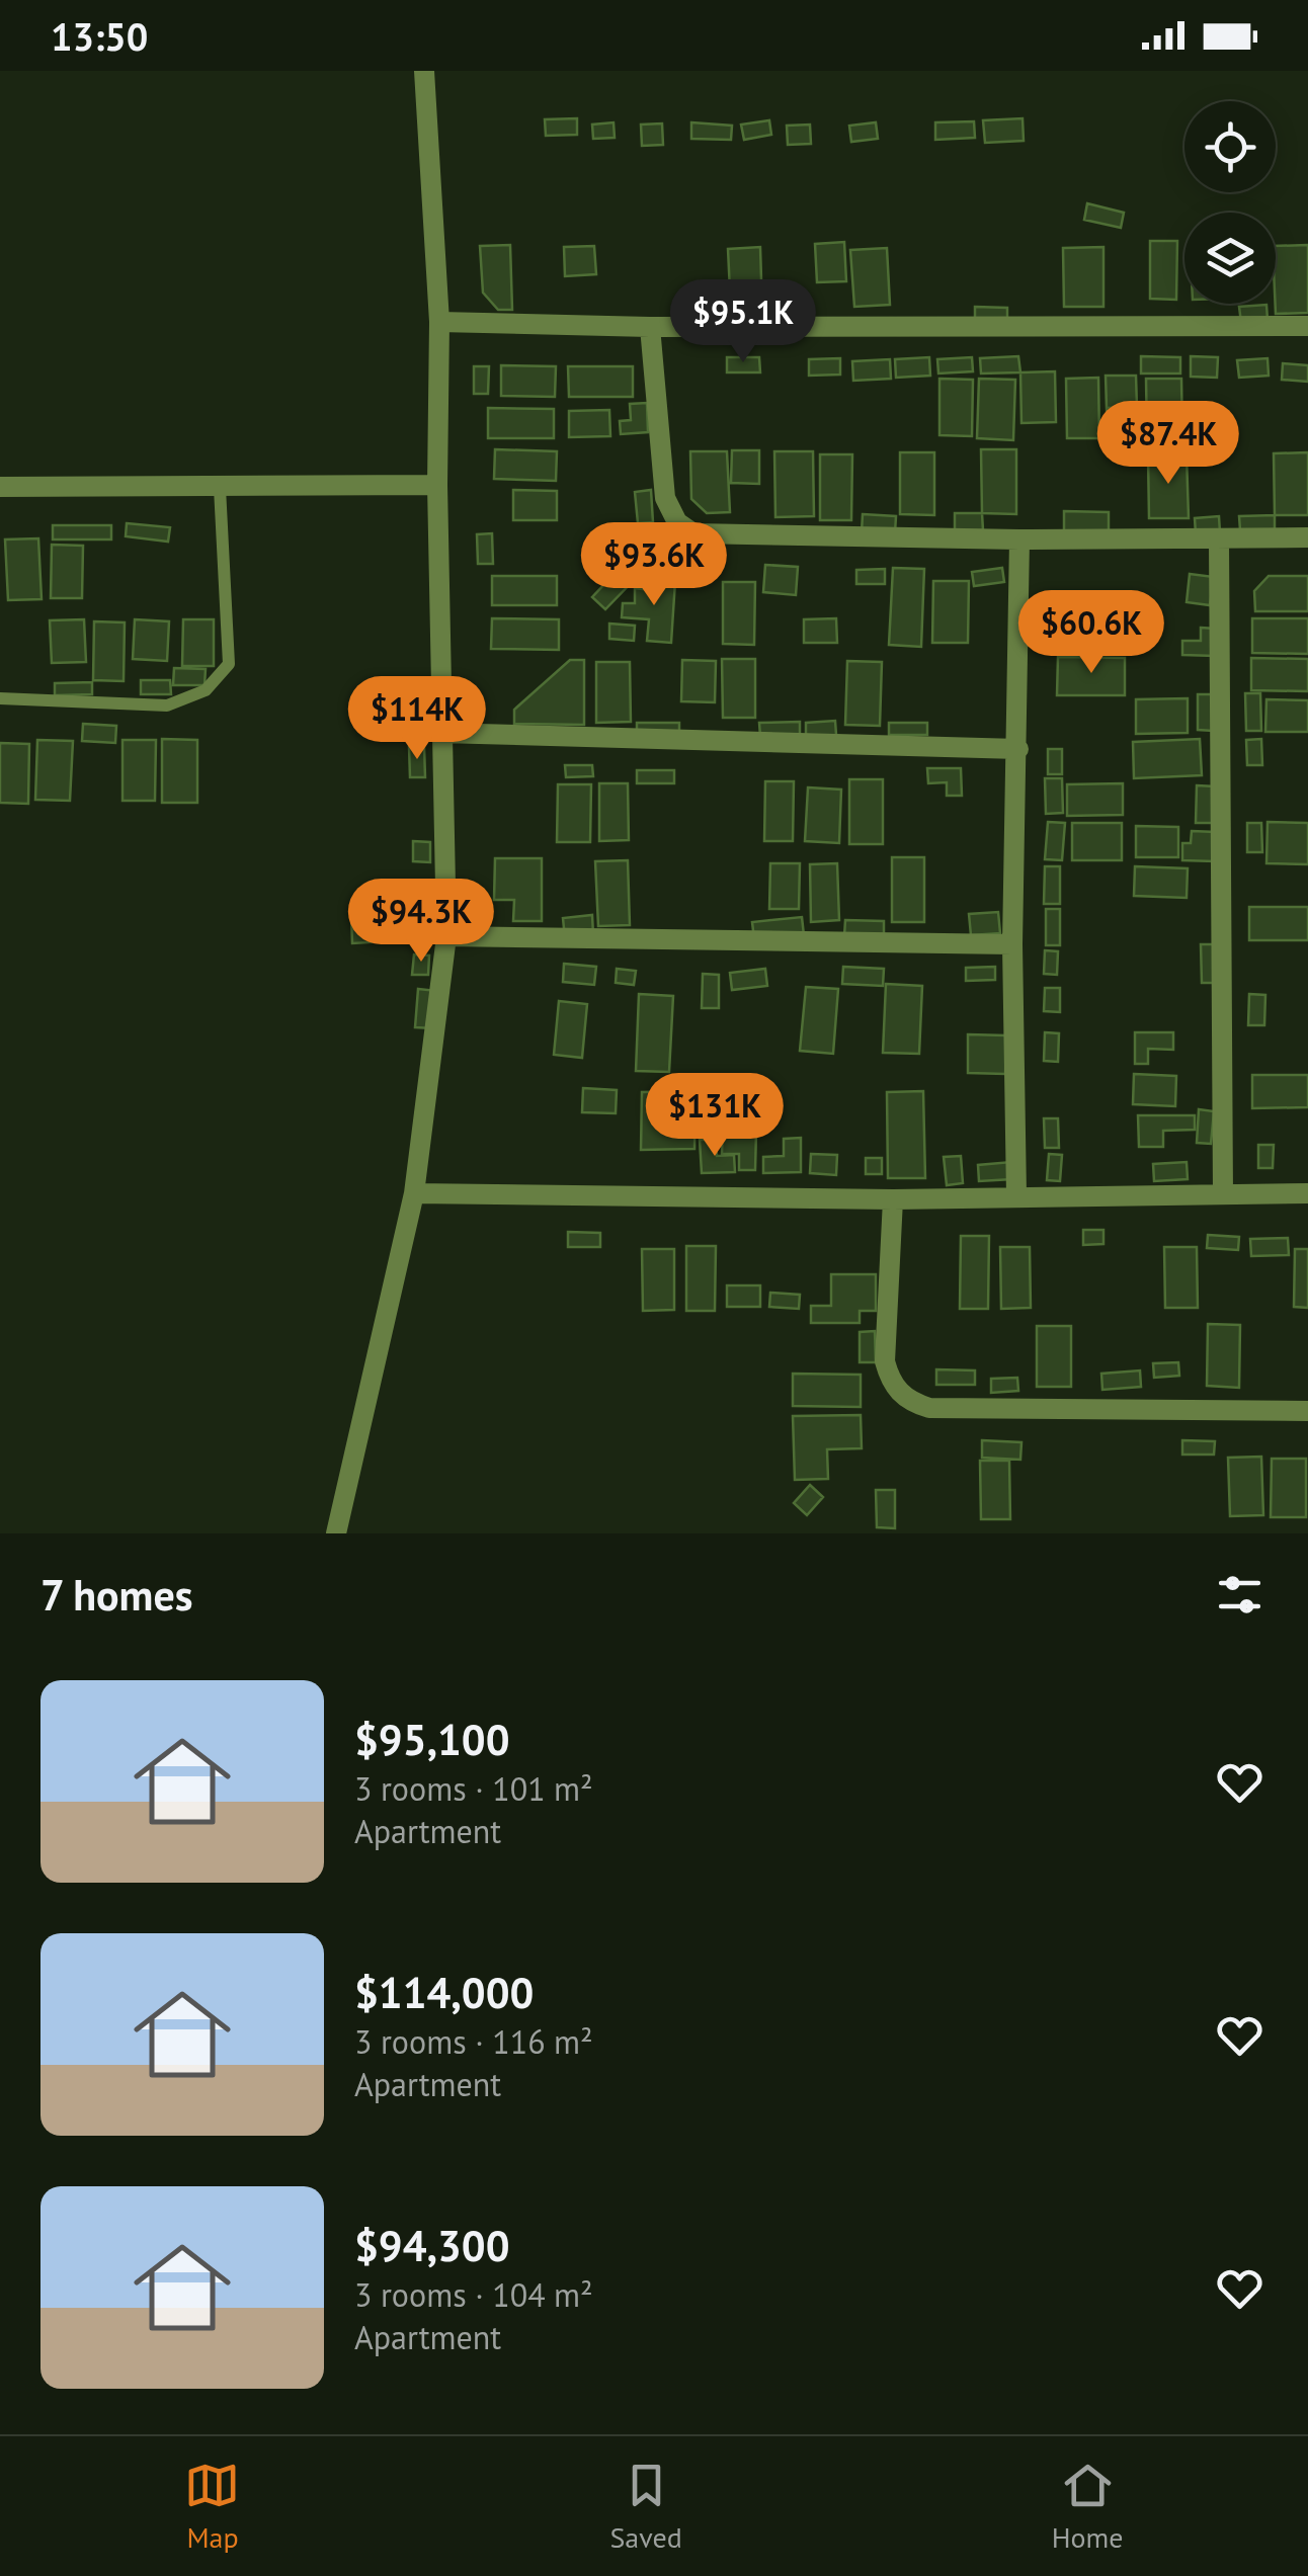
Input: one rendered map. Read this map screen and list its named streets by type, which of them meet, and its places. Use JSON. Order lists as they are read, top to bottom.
{
  "page": {
    "status": "13:50",
    "price": [
      "$95.1K",
      "$87.4K",
      "$93.6K",
      "$60.6K",
      "$114K",
      "$94.3K",
      "$131K"
    ],
    "heading": "7 homes",
    "list": [
      {
        "name": "$95,100",
        "note": "3 rooms · 101 m² · Apartment"
      },
      {
        "name": "$114,000",
        "note": "3 rooms · 116 m² · Apartment"
      },
      {
        "name": "$94,300",
        "note": "3 rooms · 104 m² · Apartment"
      }
    ],
    "tabs": ["Map", "Saved", "Home"]
  }
}
